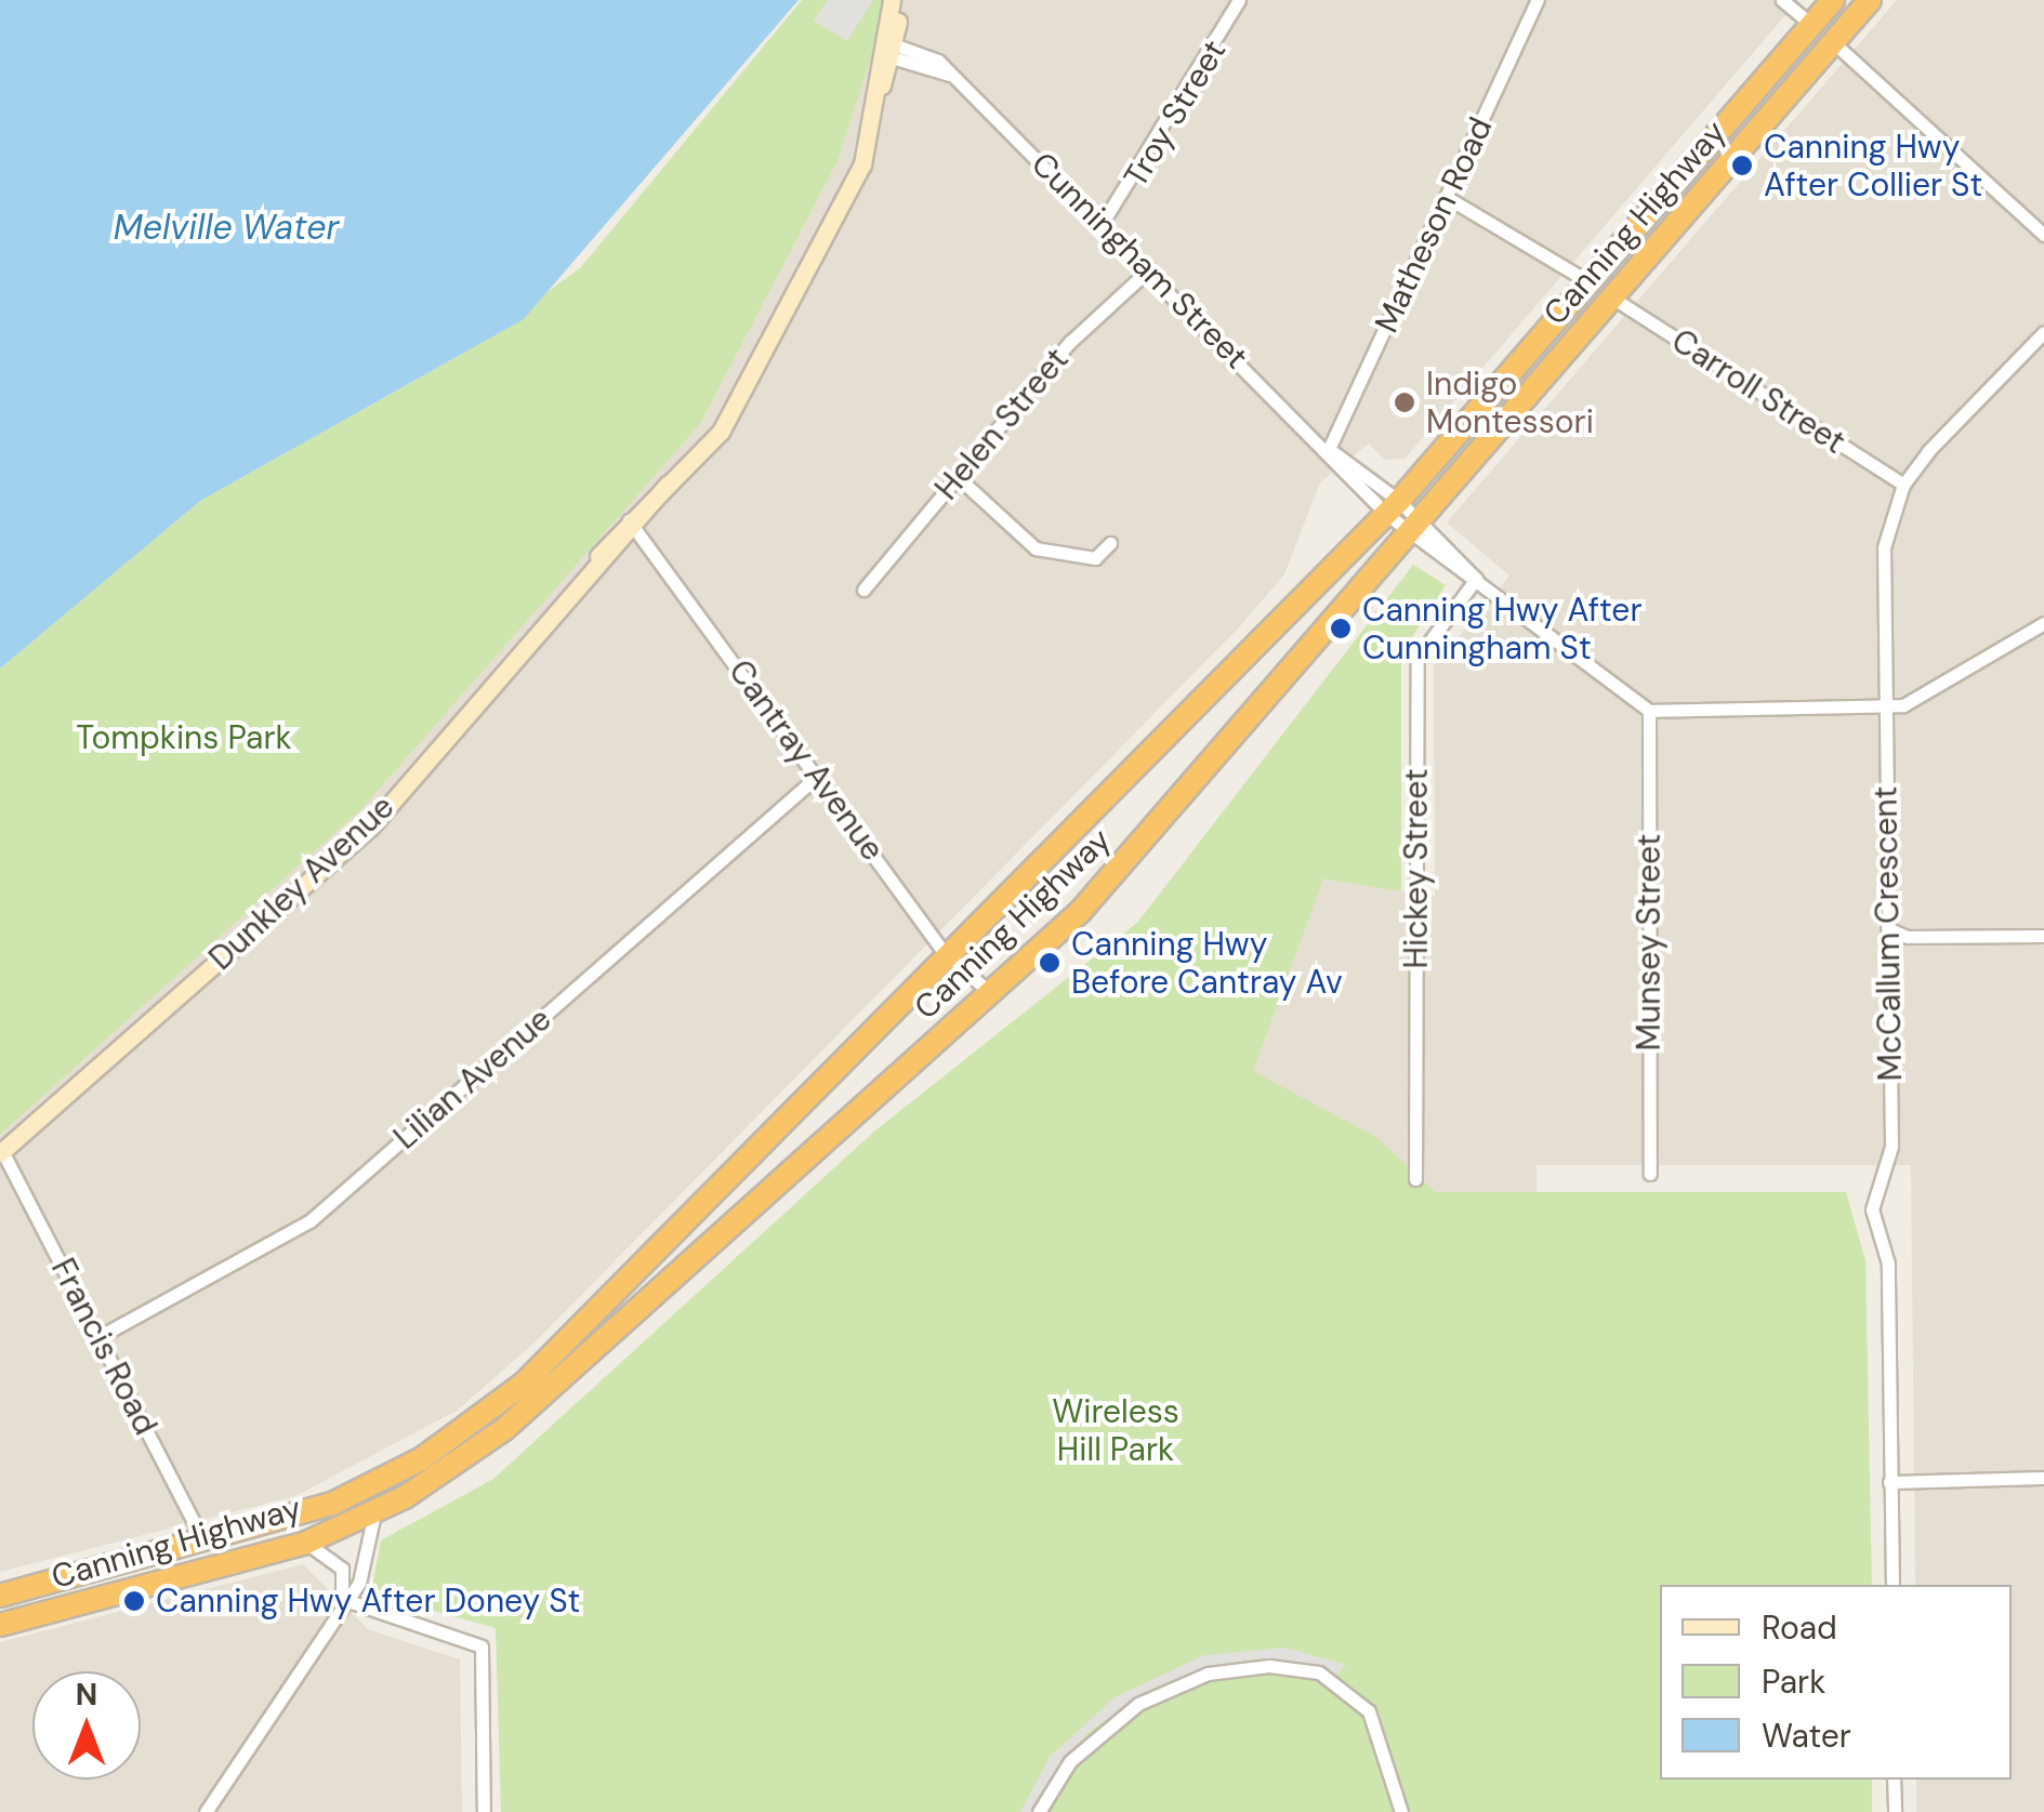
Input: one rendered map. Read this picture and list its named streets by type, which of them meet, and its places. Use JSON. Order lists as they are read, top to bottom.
{
  "streets": {
    "highway": ["Canning Highway"],
    "street": [
      "Troy Street",
      "Matheson Road",
      "Cunningham Street",
      "Carroll Street",
      "Helen Street",
      "Cantray Avenue",
      "Hickey Street",
      "Dunkley Avenue",
      "McCallum Crescent",
      "Munsey Street",
      "Lilian Avenue",
      "Francis Road"
    ]
  },
  "crossings": [
    ["Troy Street", "Cunningham Street"],
    ["Canning Highway", "Cunningham Street"],
    ["Canning Highway", "Carroll Street"],
    ["Canning Highway", "Cantray Avenue"],
    ["Canning Highway", "Francis Road"],
    ["Matheson Road", "Cunningham Street"],
    ["Cunningham Street", "Helen Street"],
    ["Cunningham Street", "Hickey Street"],
    ["Cunningham Street", "Dunkley Avenue"],
    ["Cunningham Street", "Munsey Street"],
    ["Carroll Street", "McCallum Crescent"],
    ["Cantray Avenue", "Dunkley Avenue"],
    ["Cantray Avenue", "Lilian Avenue"],
    ["Dunkley Avenue", "Francis Road"],
    ["Lilian Avenue", "Francis Road"]
  ],
  "water": ["Melville Water"],
  "parks": ["Tompkins Park", "Wireless Hill Park"],
  "places": [
    "Canning Hwy After Collier St",
    "Indigo Montessori",
    "Canning Hwy After Cunningham St",
    "Canning Hwy Before Cantray Av",
    "Canning Hwy After Doney St"
  ],
  "legend": ["Road", "Park", "Water"],
  "north": "top"
}
